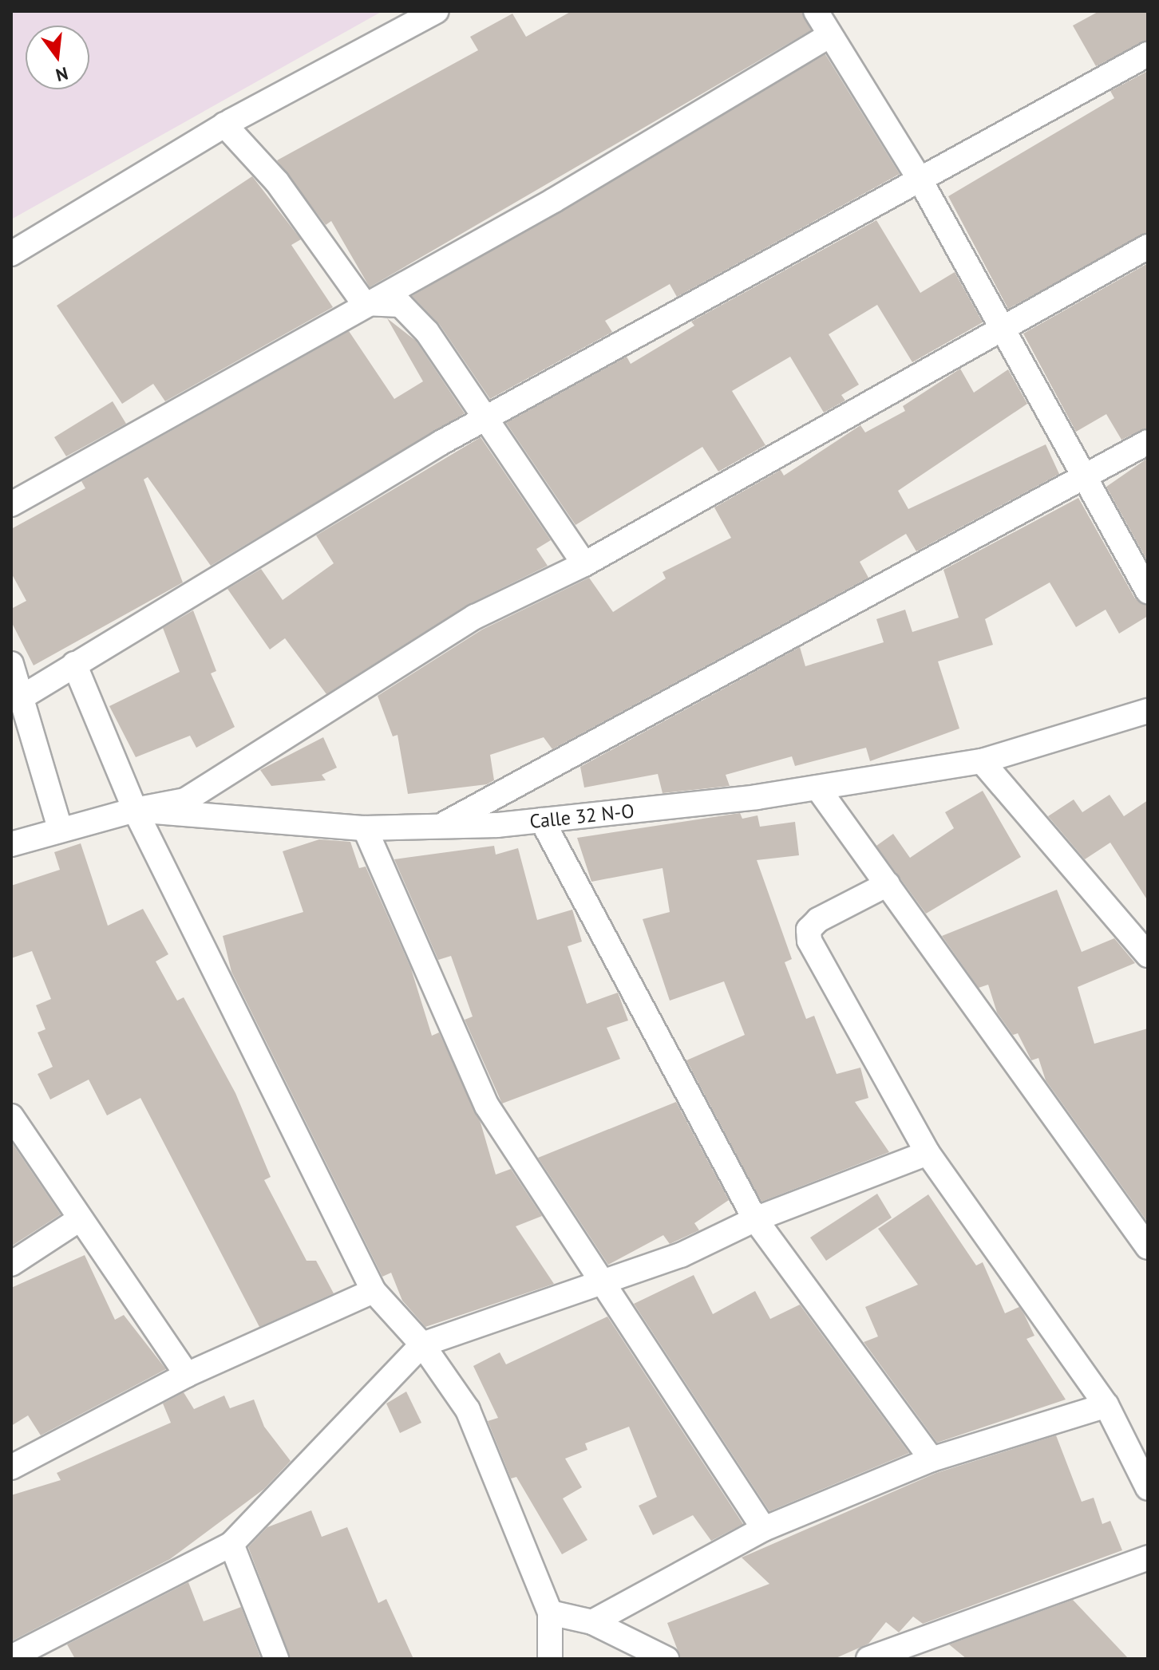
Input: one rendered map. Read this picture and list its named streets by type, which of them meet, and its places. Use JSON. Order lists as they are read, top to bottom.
{
  "streets": {
    "street": ["Calle 32 N-O"]
  },
  "north": "bottom"
}
